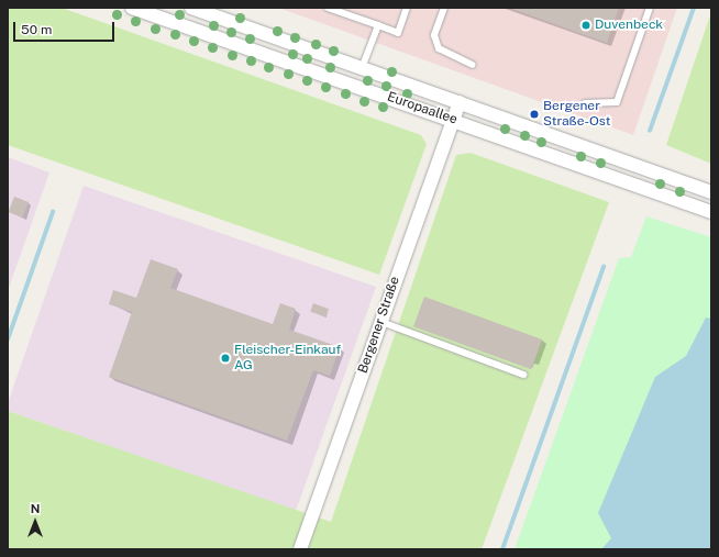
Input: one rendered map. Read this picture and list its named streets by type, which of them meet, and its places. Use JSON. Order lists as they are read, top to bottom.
{
  "streets": {
    "street": ["Europaallee", "Bergener Straße"]
  },
  "crossings": [
    ["Europaallee", "Bergener Straße"]
  ],
  "places": ["Duvenbeck", "Bergener Straße-Ost", "Fleischer-Einkauf AG"],
  "scale_bar": "50 m",
  "north": "top"
}
